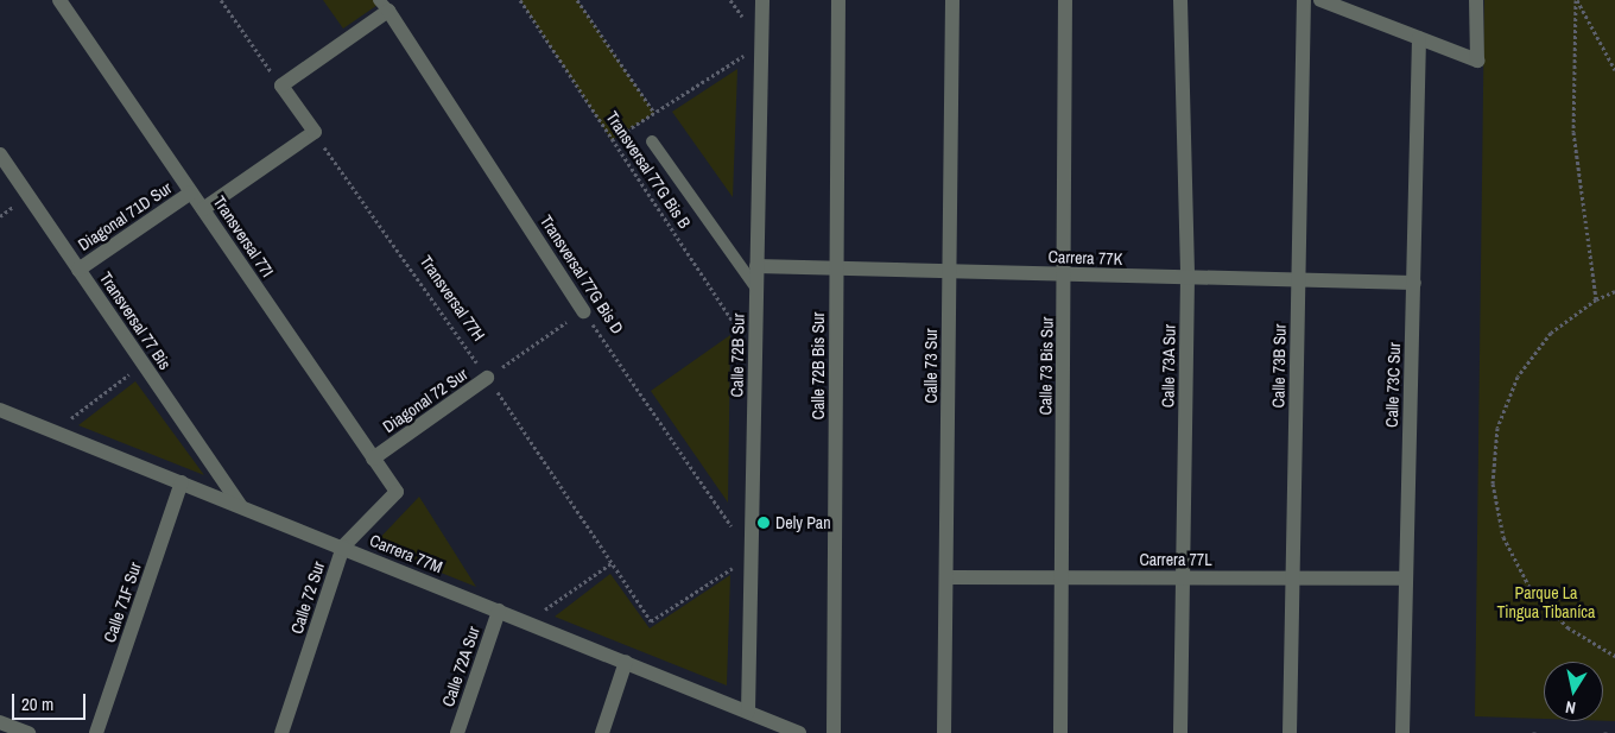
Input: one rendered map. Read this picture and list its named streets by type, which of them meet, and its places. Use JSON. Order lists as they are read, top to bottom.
{
  "streets": {
    "street": [
      "Diagonal 71D Sur",
      "Transversal 77I",
      "Carrera 77K",
      "Transversal 77G Bis D",
      "Transversal 77 Bis",
      "Calle 72B Sur",
      "Calle 72B Bis Sur",
      "Calle 73 Sur",
      "Calle 73 Bis Sur",
      "Calle 73A Sur",
      "Calle 73B Sur",
      "Calle 73C Sur",
      "Diagonal 72 Sur",
      "Carrera 77M",
      "Carrera 77L",
      "Calle 72 Sur",
      "Calle 71F Sur",
      "Calle 72A Sur"
    ],
    "path": ["Transversal 77G Bis B", "Transversal 77H"]
  },
  "crossings": [
    ["Transversal 77G Bis B", "Calle 72B Sur"],
    ["Diagonal 71D Sur", "Transversal 77I"],
    ["Diagonal 71D Sur", "Transversal 77 Bis"],
    ["Transversal 77I", "Diagonal 72 Sur"],
    ["Transversal 77I", "Calle 72 Sur"],
    ["Carrera 77K", "Calle 72B Sur"],
    ["Carrera 77K", "Calle 72B Bis Sur"],
    ["Carrera 77K", "Calle 73 Sur"],
    ["Carrera 77K", "Calle 73 Bis Sur"],
    ["Carrera 77K", "Calle 73A Sur"],
    ["Carrera 77K", "Calle 73B Sur"],
    ["Carrera 77K", "Calle 73C Sur"],
    ["Transversal 77G Bis D", "Transversal 77H"],
    ["Transversal 77G Bis D", "Calle 72B Sur"],
    ["Transversal 77G Bis D", "Diagonal 72 Sur"],
    ["Transversal 77H", "Calle 72B Sur"],
    ["Transversal 77H", "Diagonal 72 Sur"],
    ["Transversal 77 Bis", "Carrera 77M"],
    ["Calle 72B Sur", "Carrera 77M"],
    ["Calle 73 Sur", "Carrera 77L"],
    ["Calle 73 Bis Sur", "Carrera 77L"],
    ["Calle 73A Sur", "Carrera 77L"],
    ["Calle 73B Sur", "Carrera 77L"],
    ["Calle 73C Sur", "Carrera 77L"],
    ["Carrera 77M", "Calle 72 Sur"],
    ["Carrera 77M", "Calle 71F Sur"],
    ["Carrera 77M", "Calle 72A Sur"]
  ],
  "parks": ["Parque La Tingua Tibaníca"],
  "places": ["Dely Pan"],
  "scale_bar": "20 m",
  "north": "bottom"
}
